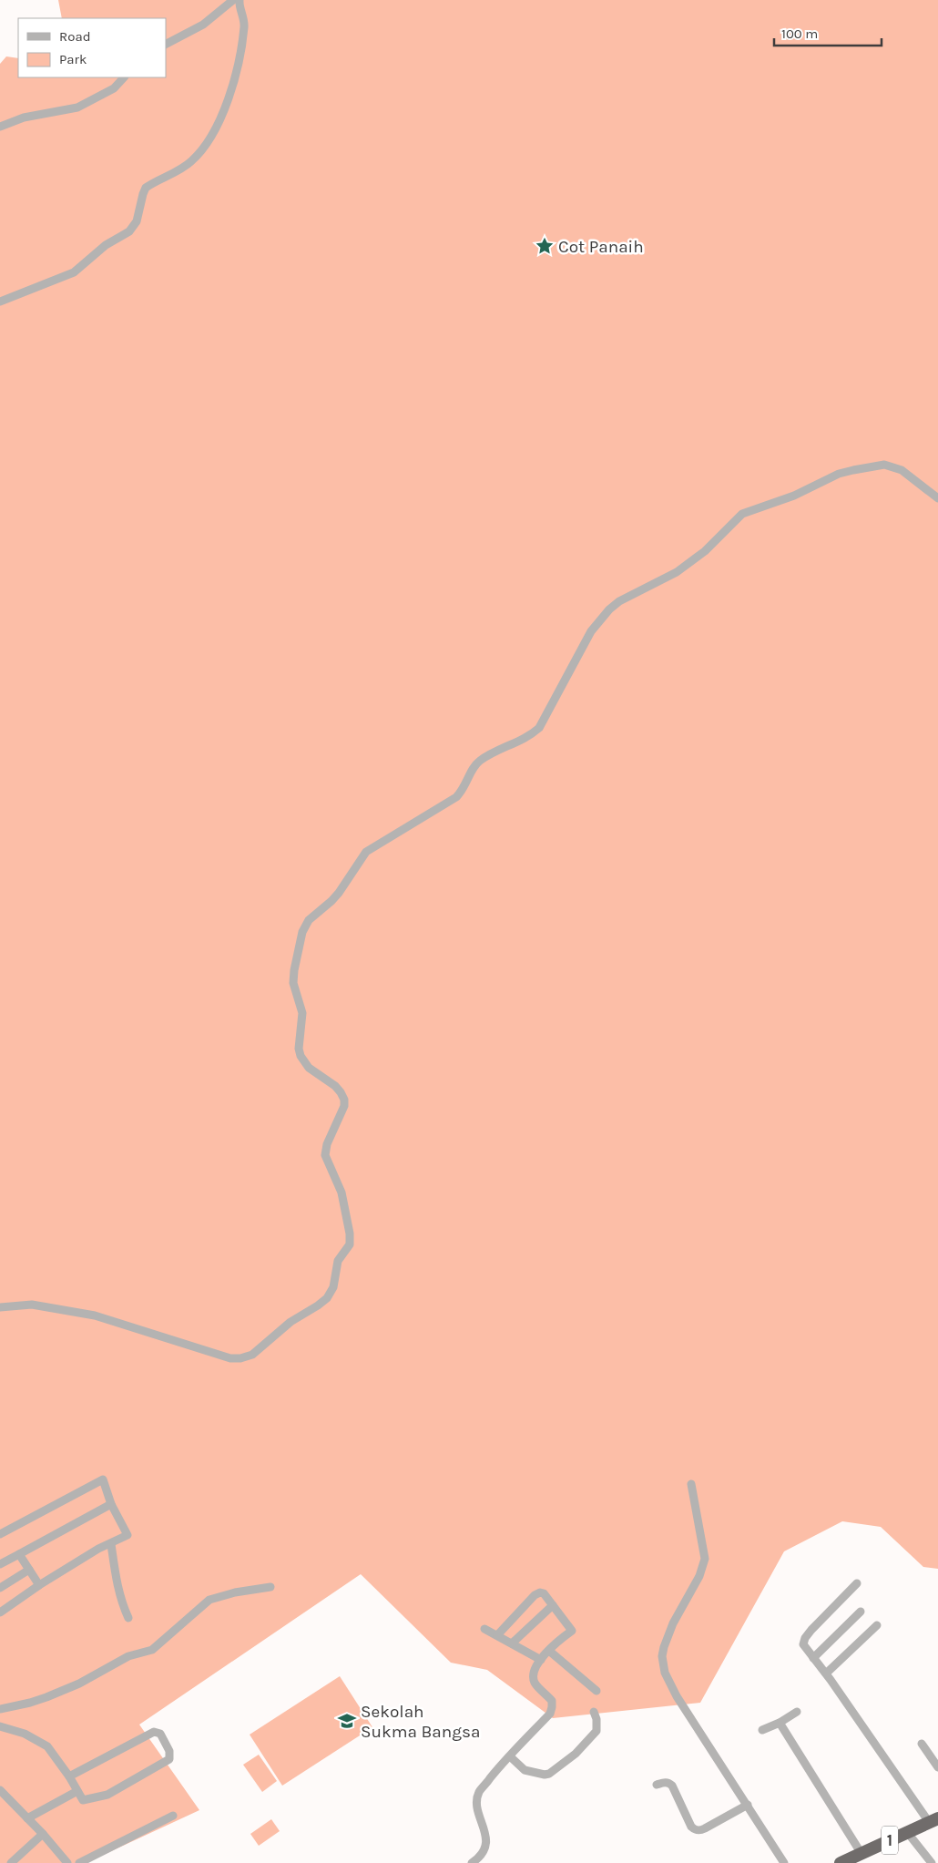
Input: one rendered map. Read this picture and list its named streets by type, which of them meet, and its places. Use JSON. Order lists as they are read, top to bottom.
{
  "streets": {
    "highway": ["1"]
  },
  "places": {
    "place": ["Cot Panaih"],
    "school or university": ["Sekolah Sukma Bangsa"]
  },
  "legend": ["Road", "Park"],
  "scale_bar": "100 m"
}
